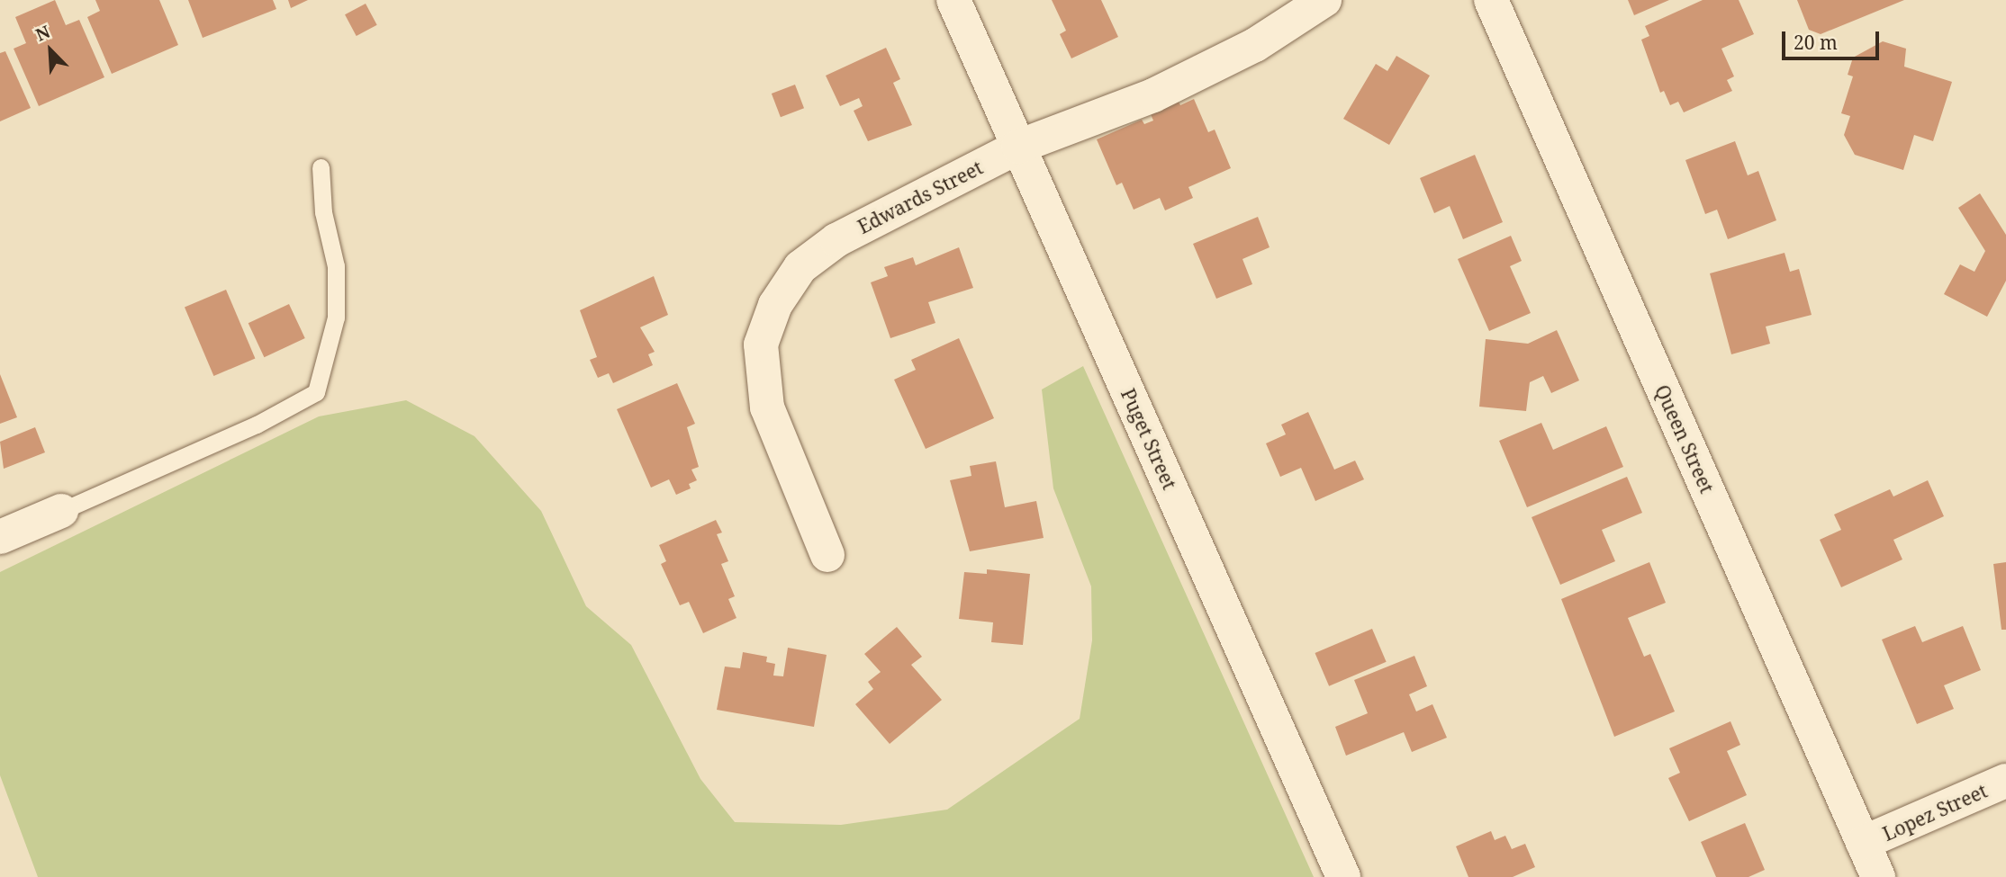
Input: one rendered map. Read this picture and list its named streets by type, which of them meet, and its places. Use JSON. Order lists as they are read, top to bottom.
{
  "streets": {
    "street": [
      "Edwards Street",
      "Puget Street",
      "Queen Street",
      "Lopez Street"
    ]
  },
  "crossings": [
    ["Edwards Street", "Puget Street"],
    ["Queen Street", "Lopez Street"]
  ],
  "scale_bar": "20 m",
  "north": "top left"
}
